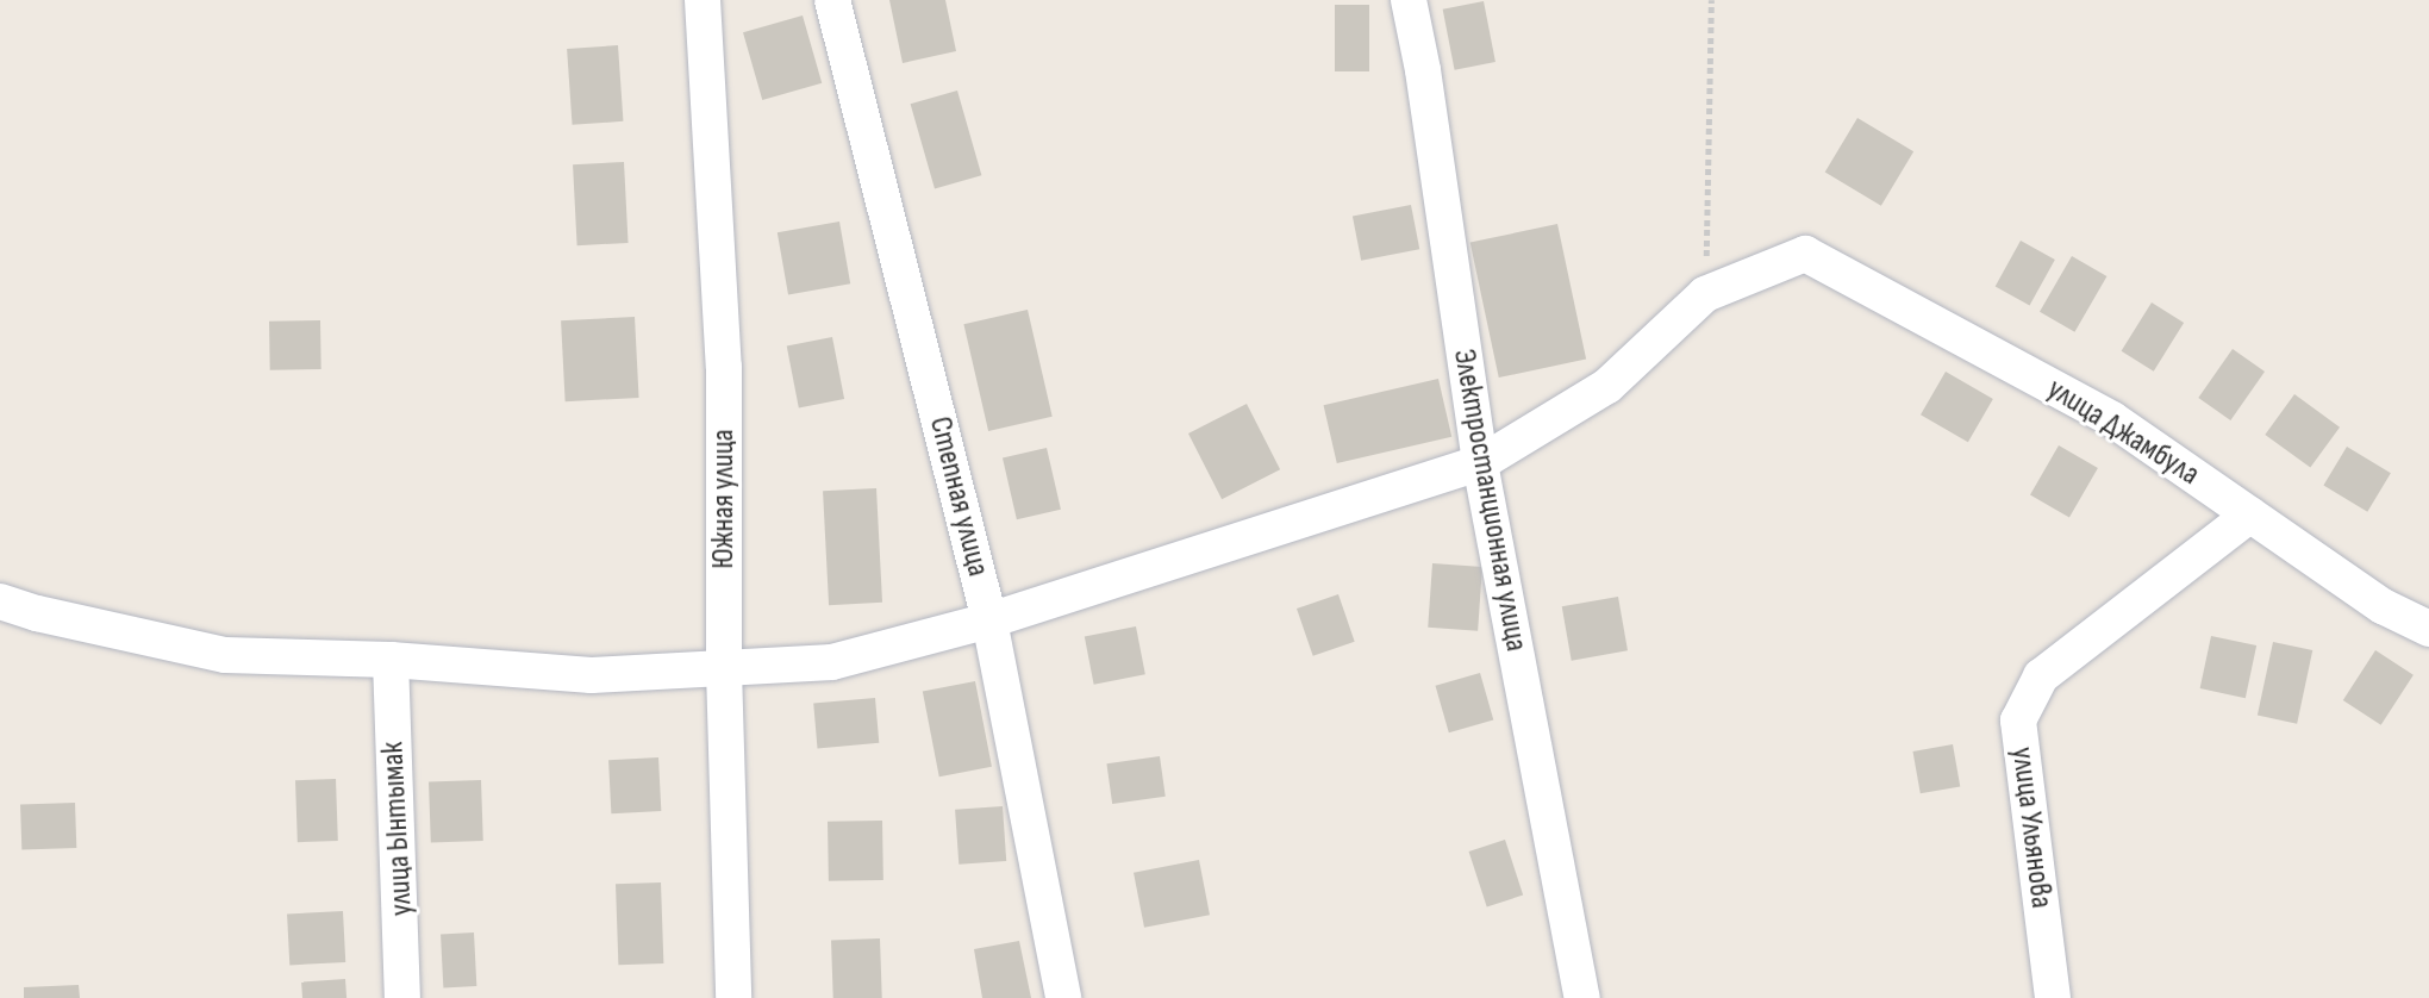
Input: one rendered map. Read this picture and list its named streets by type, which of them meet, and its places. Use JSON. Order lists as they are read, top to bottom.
{
  "streets": {
    "street": [
      "улица Джамбула",
      "Степная улица",
      "Южная улица",
      "Электростанционная улица",
      "улица Ульянова",
      "улица Ынтымак"
    ]
  },
  "crossings": [
    ["улица Джамбула", "улица Ульянова"]
  ]
}
